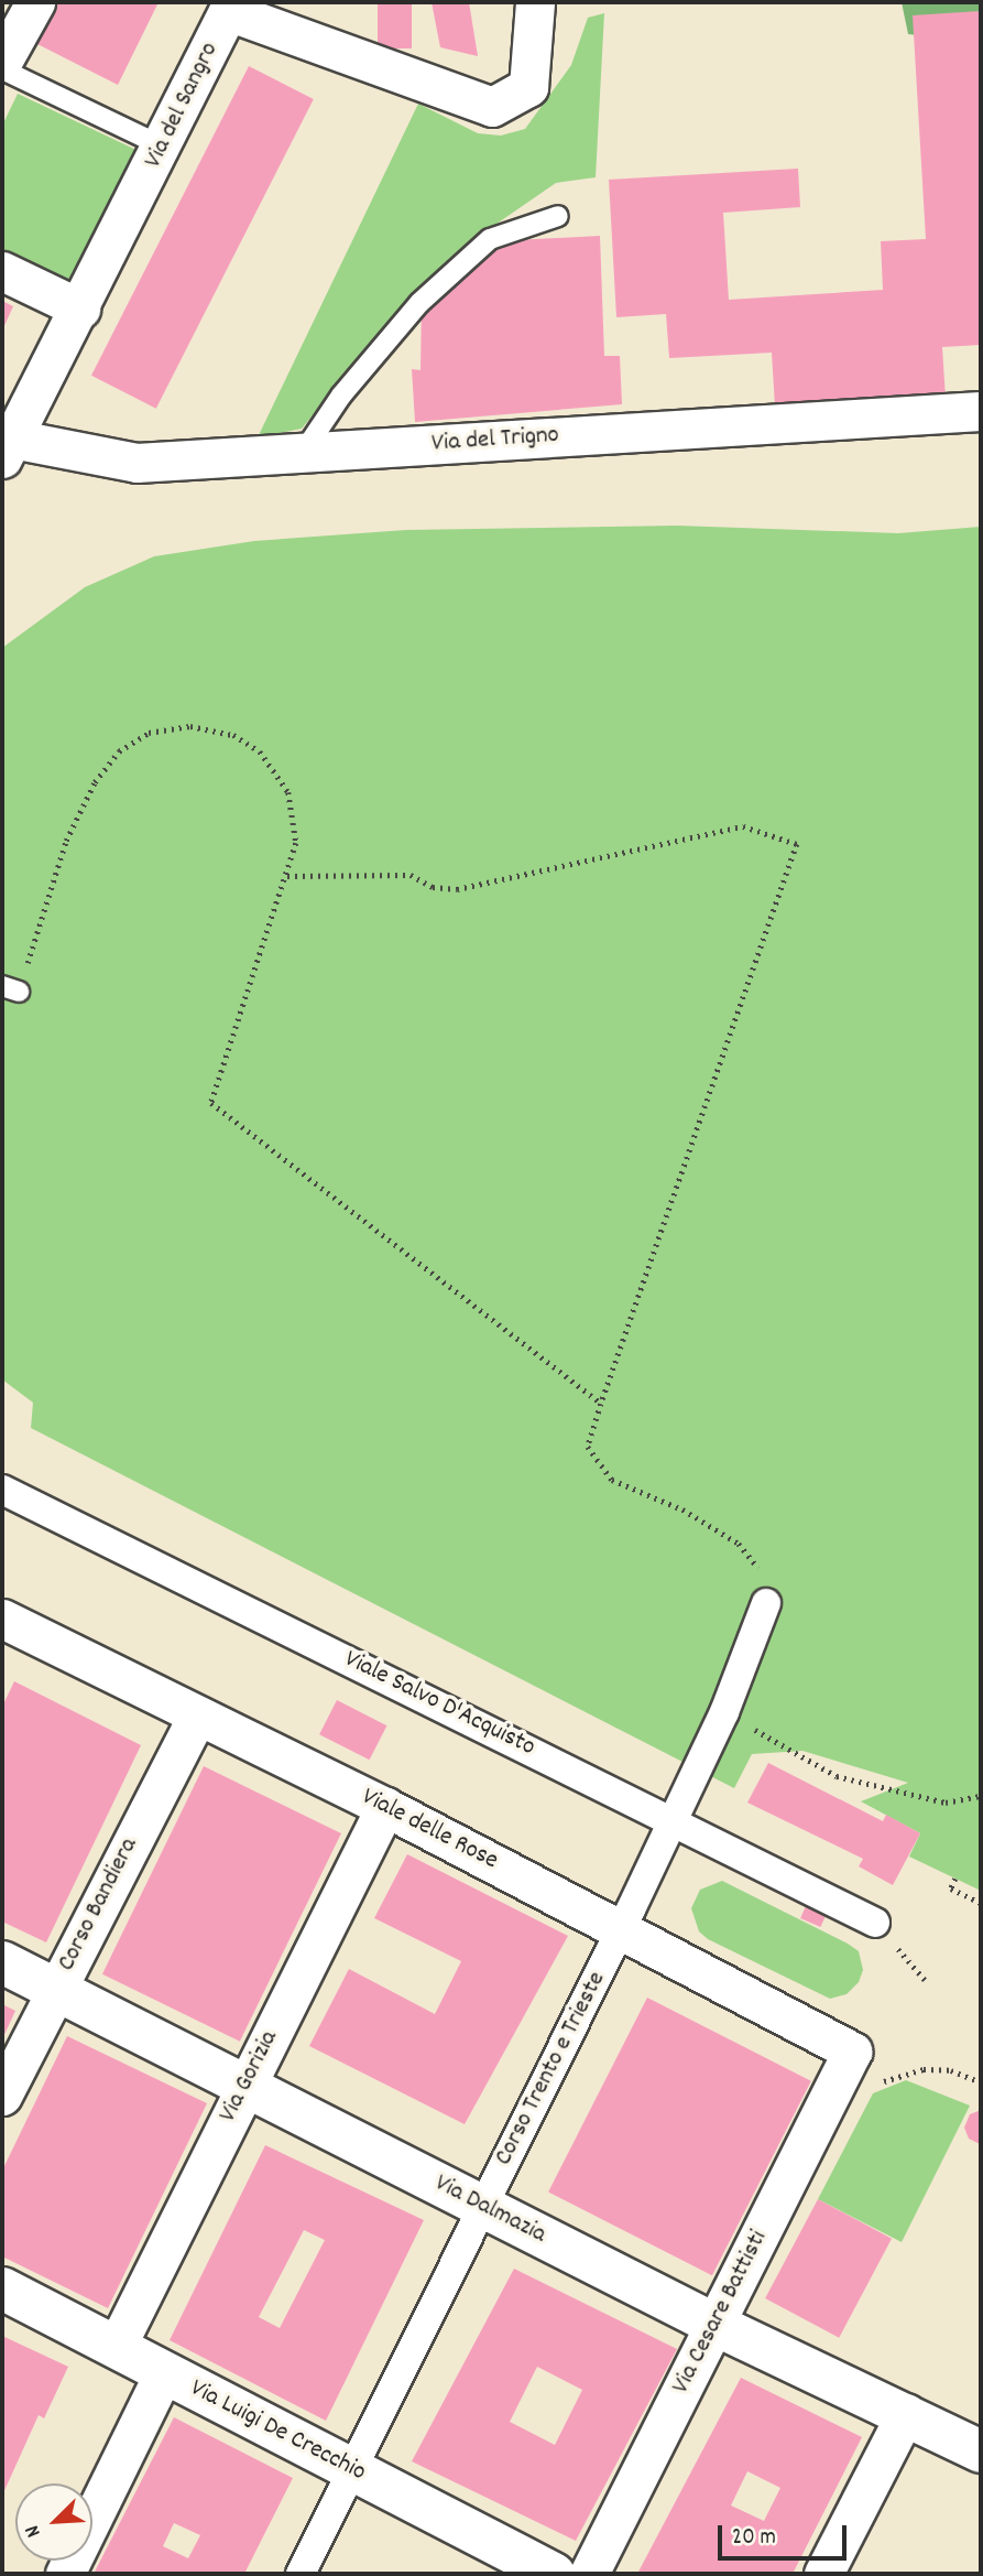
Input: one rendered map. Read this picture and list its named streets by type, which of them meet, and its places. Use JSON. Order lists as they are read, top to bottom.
{
  "streets": {
    "street": [
      "Via del Sangro",
      "Via del Trigno",
      "Viale Salvo D'Acquisto",
      "Viale delle Rose",
      "Corso Bandiera",
      "Corso Trento e Trieste",
      "Via Gorizia",
      "Via Dalmazia",
      "Via Cesare Battisti",
      "Via Luigi De Crecchio"
    ]
  },
  "crossings": [
    ["Via del Sangro", "Via del Trigno"],
    ["Viale Salvo D'Acquisto", "Corso Trento e Trieste"],
    ["Viale delle Rose", "Corso Bandiera"],
    ["Viale delle Rose", "Corso Trento e Trieste"],
    ["Viale delle Rose", "Via Gorizia"],
    ["Viale delle Rose", "Via Cesare Battisti"],
    ["Corso Bandiera", "Via Dalmazia"],
    ["Corso Trento e Trieste", "Via Dalmazia"],
    ["Corso Trento e Trieste", "Via Luigi De Crecchio"],
    ["Via Gorizia", "Via Dalmazia"],
    ["Via Gorizia", "Via Luigi De Crecchio"],
    ["Via Dalmazia", "Via Cesare Battisti"]
  ],
  "scale_bar": "20 m",
  "north": "bottom left"
}
